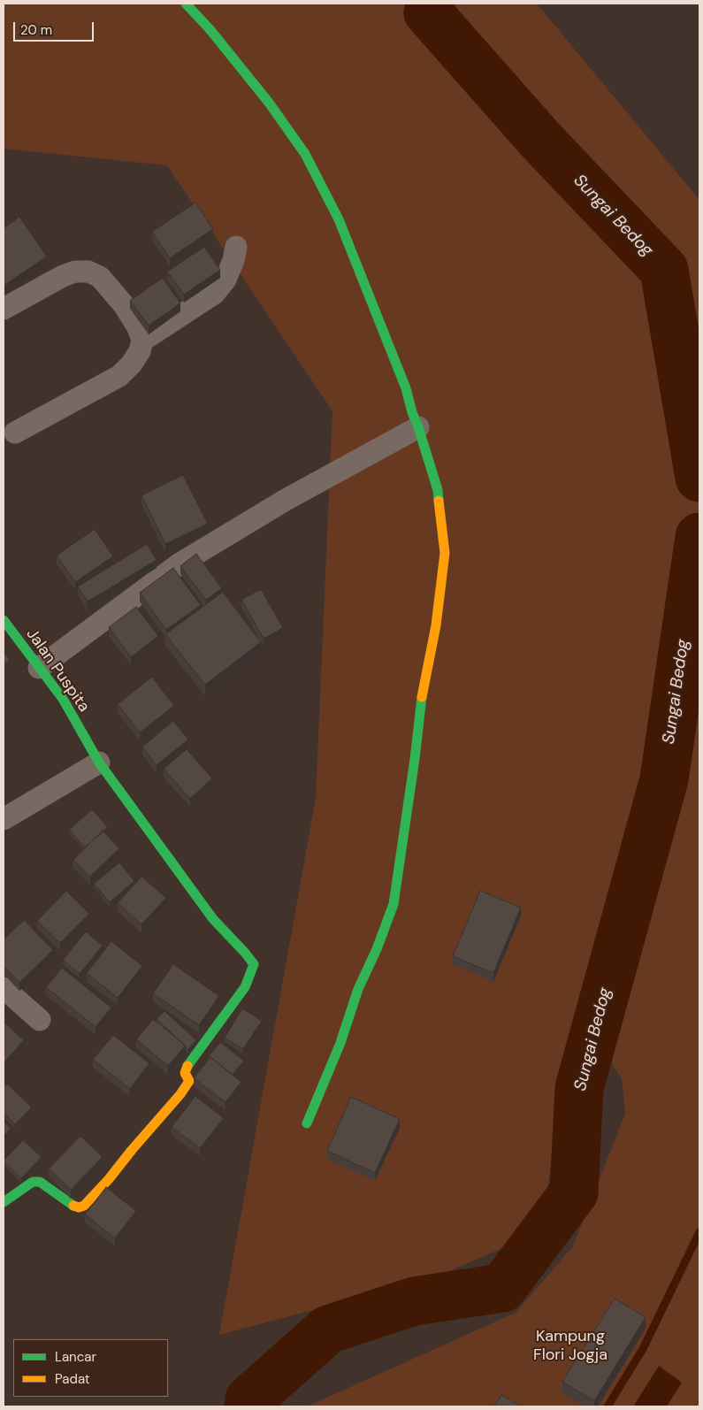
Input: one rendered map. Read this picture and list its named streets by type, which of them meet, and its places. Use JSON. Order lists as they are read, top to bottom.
{
  "streets": {
    "street": ["Jalan Puspita"]
  },
  "water": ["Sungai Bedog"],
  "parks": ["Kampung Flori Jogja"],
  "legend": ["Lancar", "Padat"],
  "scale_bar": "20 m"
}
